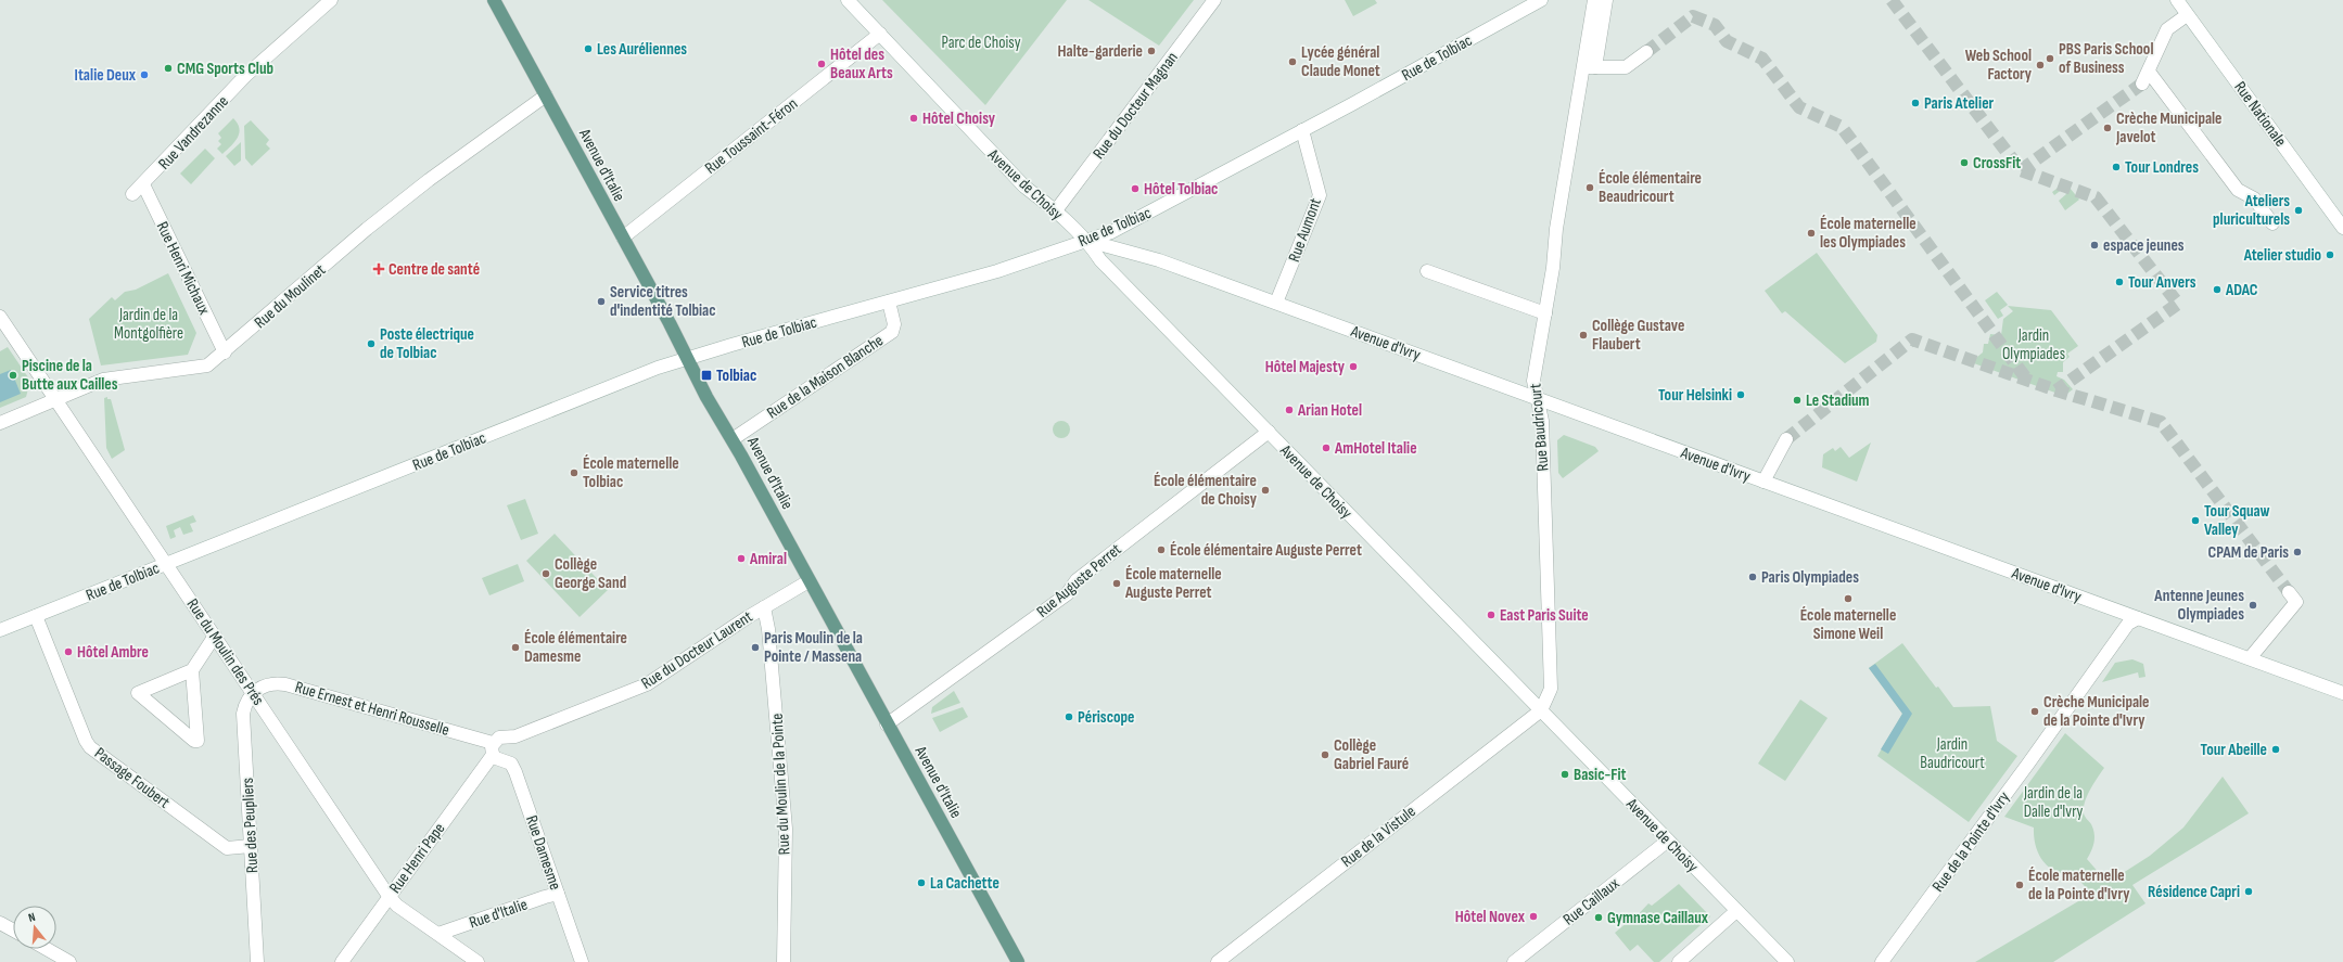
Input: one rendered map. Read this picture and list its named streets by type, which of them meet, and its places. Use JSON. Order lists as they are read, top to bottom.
{
  "streets": {
    "main road": ["Avenue d'Italie"],
    "street": [
      "Rue de Tolbiac",
      "Rue du Docteur Magnan",
      "Rue Nationale",
      "Rue Vandrezanne",
      "Rue Toussaint-Féron",
      "Avenue de Choisy",
      "Rue Aumont",
      "Rue Henri Michaux",
      "Rue du Moulinet",
      "Avenue d'Ivry",
      "Rue de la Maison Blanche",
      "Rue Baudricourt",
      "Rue Auguste Perret",
      "Rue du Docteur Laurent",
      "Rue du Moulin des Prés",
      "Rue Ernest et Henri Rousselle",
      "Passage Foubert",
      "Rue du Moulin de la Pointe",
      "Rue des Peupliers",
      "Rue de la Vistule",
      "Rue de la Pointe d'Ivry",
      "Rue Damesme",
      "Rue Henri Pape",
      "Rue Caillaux",
      "Rue d'Italie"
    ]
  },
  "crossings": [
    ["Rue de Tolbiac", "Avenue d'Italie"],
    ["Rue de Tolbiac", "Avenue de Choisy"],
    ["Rue de Tolbiac", "Rue Aumont"],
    ["Rue de Tolbiac", "Avenue d'Ivry"],
    ["Rue de Tolbiac", "Rue de la Maison Blanche"],
    ["Rue de Tolbiac", "Rue du Moulin des Prés"],
    ["Rue de Tolbiac", "Passage Foubert"],
    ["Rue du Docteur Magnan", "Avenue de Choisy"],
    ["Rue Vandrezanne", "Rue Henri Michaux"],
    ["Rue Toussaint-Féron", "Avenue d'Italie"],
    ["Rue Toussaint-Féron", "Avenue de Choisy"],
    ["Avenue d'Italie", "Rue du Moulinet"],
    ["Avenue d'Italie", "Rue de la Maison Blanche"],
    ["Avenue d'Italie", "Rue Auguste Perret"],
    ["Avenue d'Italie", "Rue du Docteur Laurent"],
    ["Avenue de Choisy", "Avenue d'Ivry"],
    ["Avenue de Choisy", "Rue Baudricourt"],
    ["Avenue de Choisy", "Rue Auguste Perret"],
    ["Avenue de Choisy", "Rue de la Vistule"],
    ["Avenue de Choisy", "Rue Caillaux"],
    ["Rue Aumont", "Avenue d'Ivry"],
    ["Rue Henri Michaux", "Rue du Moulinet"],
    ["Rue du Moulinet", "Rue du Moulin des Prés"],
    ["Avenue d'Ivry", "Rue Baudricourt"],
    ["Avenue d'Ivry", "Rue de la Pointe d'Ivry"],
    ["Rue Baudricourt", "Rue de la Vistule"],
    ["Rue du Docteur Laurent", "Rue Ernest et Henri Rousselle"],
    ["Rue du Docteur Laurent", "Rue du Moulin de la Pointe"],
    ["Rue du Docteur Laurent", "Rue Damesme"],
    ["Rue du Docteur Laurent", "Rue Henri Pape"],
    ["Rue du Moulin des Prés", "Rue Ernest et Henri Rousselle"],
    ["Rue du Moulin des Prés", "Rue des Peupliers"],
    ["Rue du Moulin des Prés", "Rue Henri Pape"],
    ["Rue du Moulin des Prés", "Rue d'Italie"],
    ["Rue Ernest et Henri Rousselle", "Rue des Peupliers"],
    ["Rue Ernest et Henri Rousselle", "Rue Damesme"],
    ["Rue Ernest et Henri Rousselle", "Rue Henri Pape"],
    ["Passage Foubert", "Rue des Peupliers"],
    ["Rue Damesme", "Rue Henri Pape"],
    ["Rue Damesme", "Rue d'Italie"]
  ],
  "parks": [
    "Parc de Choisy",
    "Jardin de la Montgolfière",
    "Jardin Olympiades",
    "Jardin Baudricourt",
    "Jardin de la Dalle d'Ivry"
  ],
  "places": {
    "other": [
      "Les Auréliennes",
      "Halte-garderie",
      "PBS Paris School of Business",
      "Lycée général Claude Monet",
      "Hôtel des Beaux Arts",
      "Web School Factory",
      "CMG Sports Club",
      "Italie Deux",
      "Paris Atelier",
      "Hôtel Choisy",
      "Crèche Municipale Javelot",
      "CrossFit",
      "Tour Londres",
      "École élémentaire Beaudricourt",
      "Hôtel Tolbiac",
      "Ateliers pluriculturels",
      "École maternelle les Olympiades",
      "espace jeunes",
      "Atelier studio",
      "Tour Anvers",
      "ADAC",
      "Service titres d'indentité Tolbiac",
      "Collège Gustave Flaubert",
      "Poste électrique de Tolbiac",
      "Hôtel Majesty",
      "Piscine de la Butte aux Cailles",
      "Tour Helsinki",
      "Le Stadium",
      "Arian Hotel",
      "AmHotel Italie",
      "École maternelle Tolbiac",
      "École élémentaire de Choisy",
      "Tour Squaw Valley",
      "École élémentaire Auguste Perret",
      "CPAM de Paris",
      "Amiral",
      "Collège George Sand",
      "Paris Olympiades",
      "École maternelle Auguste Perret",
      "École maternelle Simone Weil",
      "Antenne Jeunes Olympiades",
      "East Paris Suite",
      "École élémentaire Damesme",
      "Paris Moulin de la Pointe / Massena",
      "Hôtel Ambre",
      "Crèche Municipale de la Pointe d'Ivry",
      "Périscope",
      "Tour Abeille",
      "Collège Gabriel Fauré",
      "Basic-Fit",
      "La Cachette",
      "École maternelle de la Pointe d'Ivry",
      "Résidence Capri",
      "Hôtel Novex",
      "Gymnase Caillaux"
    ],
    "health": ["Centre de santé"],
    "transit": ["Tolbiac"]
  },
  "north": "top"
}
